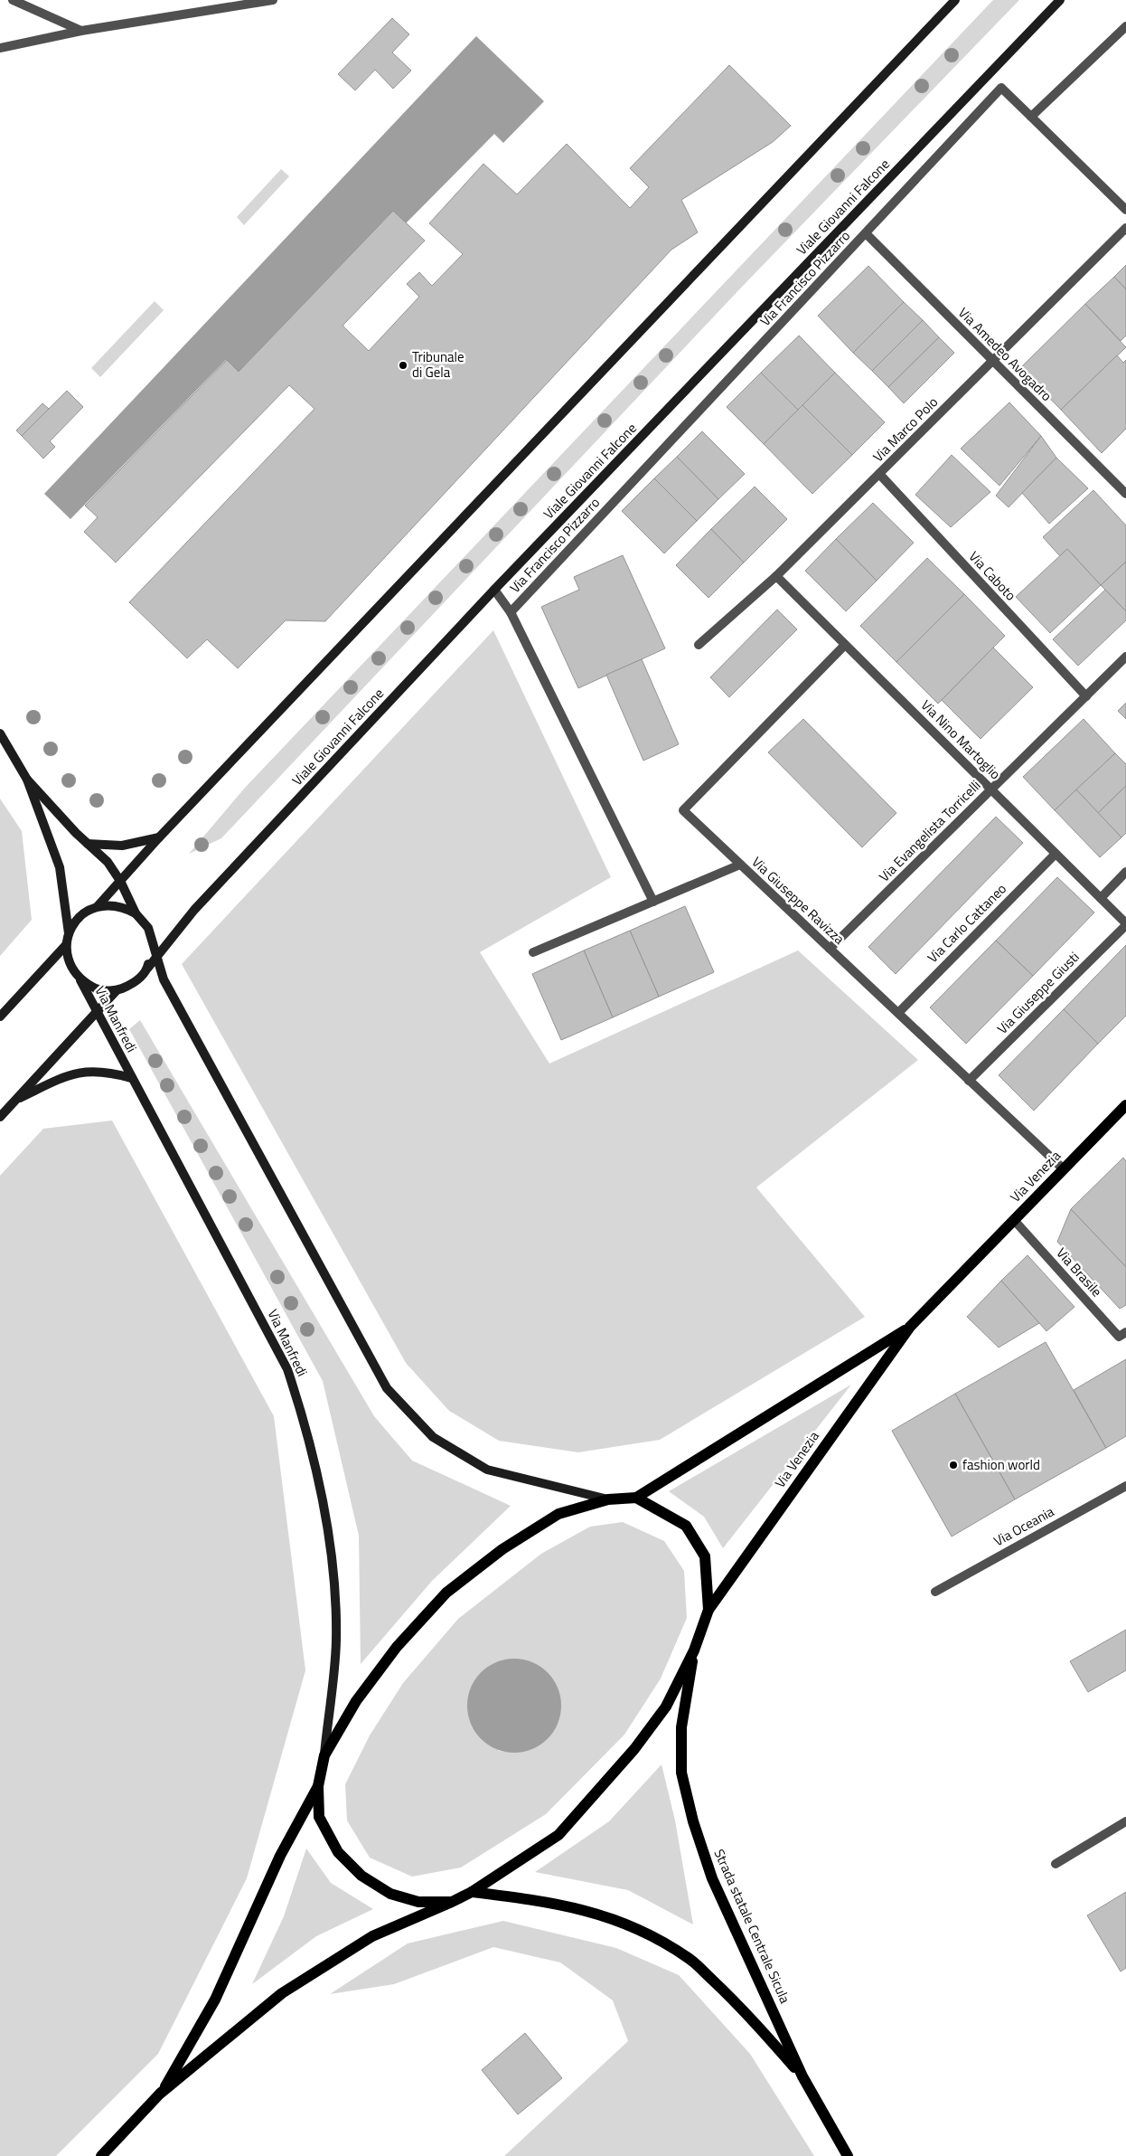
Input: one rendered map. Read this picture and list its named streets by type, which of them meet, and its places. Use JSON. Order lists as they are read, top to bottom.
{
  "streets": {
    "main road": ["Via Venezia", "Strada statale Centrale Sicula"],
    "street": [
      "Viale Giovanni Falcone",
      "Via Francisco Pizzarro",
      "Via Amedeo Avogadro",
      "Via Marco Polo",
      "Via Caboto",
      "Via Nino Martoglio",
      "Via Evangelista Torricelli",
      "Via Giuseppe Ravizza",
      "Via Carlo Cattaneo",
      "Via Giuseppe Giusti",
      "Via Manfredi",
      "Via Brasile",
      "Via Oceania"
    ]
  },
  "crossings": [
    ["Viale Giovanni Falcone", "Via Manfredi"],
    ["Via Francisco Pizzarro", "Via Amedeo Avogadro"],
    ["Via Amedeo Avogadro", "Via Marco Polo"],
    ["Via Marco Polo", "Via Caboto"],
    ["Via Marco Polo", "Via Nino Martoglio"],
    ["Via Caboto", "Via Evangelista Torricelli"],
    ["Via Nino Martoglio", "Via Evangelista Torricelli"],
    ["Via Nino Martoglio", "Via Giuseppe Ravizza"],
    ["Via Nino Martoglio", "Via Carlo Cattaneo"],
    ["Via Nino Martoglio", "Via Giuseppe Giusti"],
    ["Via Evangelista Torricelli", "Via Giuseppe Ravizza"],
    ["Via Giuseppe Ravizza", "Via Carlo Cattaneo"],
    ["Via Giuseppe Ravizza", "Via Giuseppe Giusti"],
    ["Via Giuseppe Ravizza", "Via Venezia"],
    ["Via Venezia", "Via Brasile"]
  ],
  "places": ["Tribunale di Gela", "fashion world"]
}
